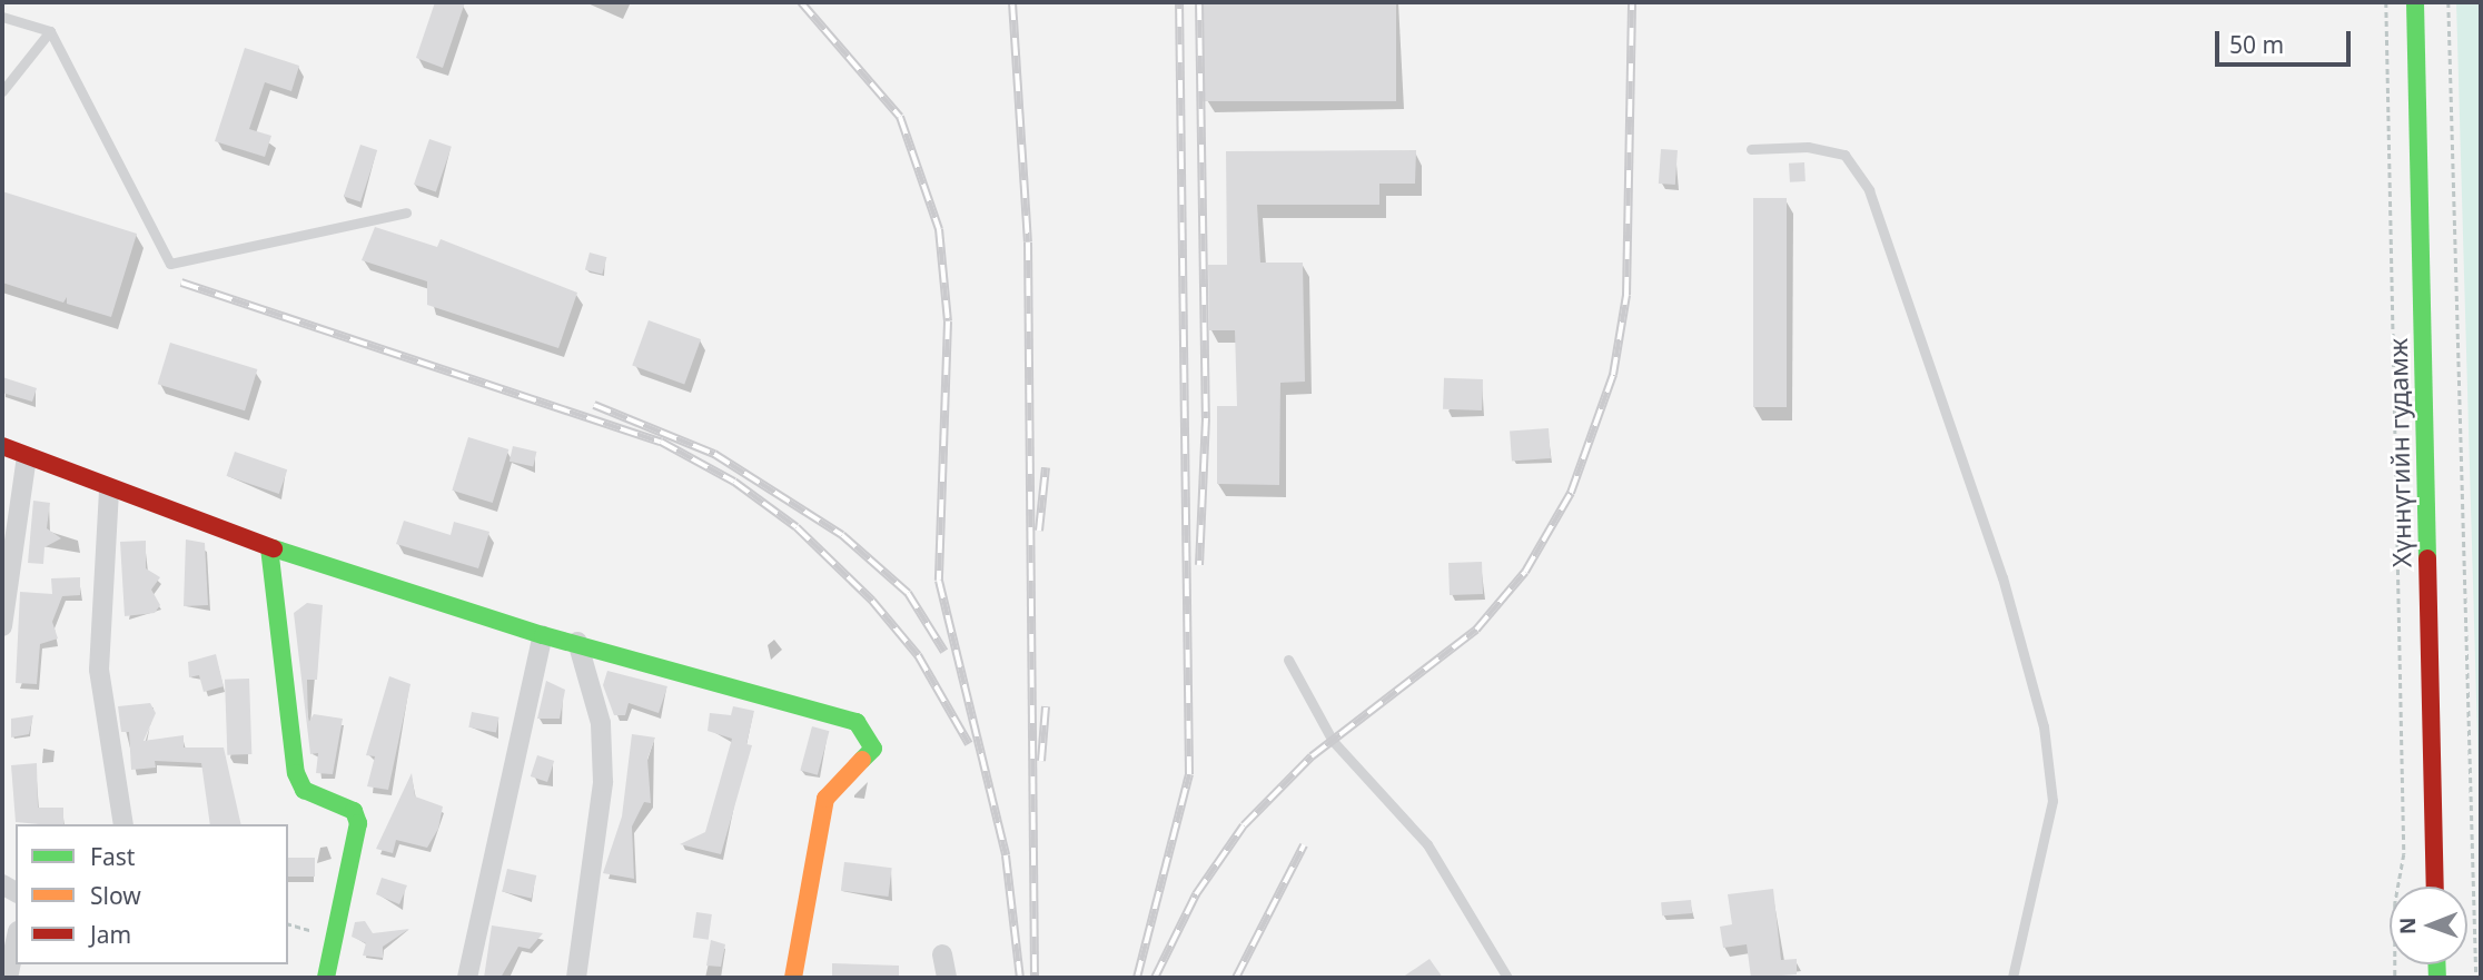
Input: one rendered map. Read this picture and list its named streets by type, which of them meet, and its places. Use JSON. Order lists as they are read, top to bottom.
{
  "streets": {
    "street": ["Хүннүгийн гудамж"]
  },
  "legend": ["Fast", "Slow", "Jam"],
  "scale_bar": "50 m",
  "north": "left"
}
